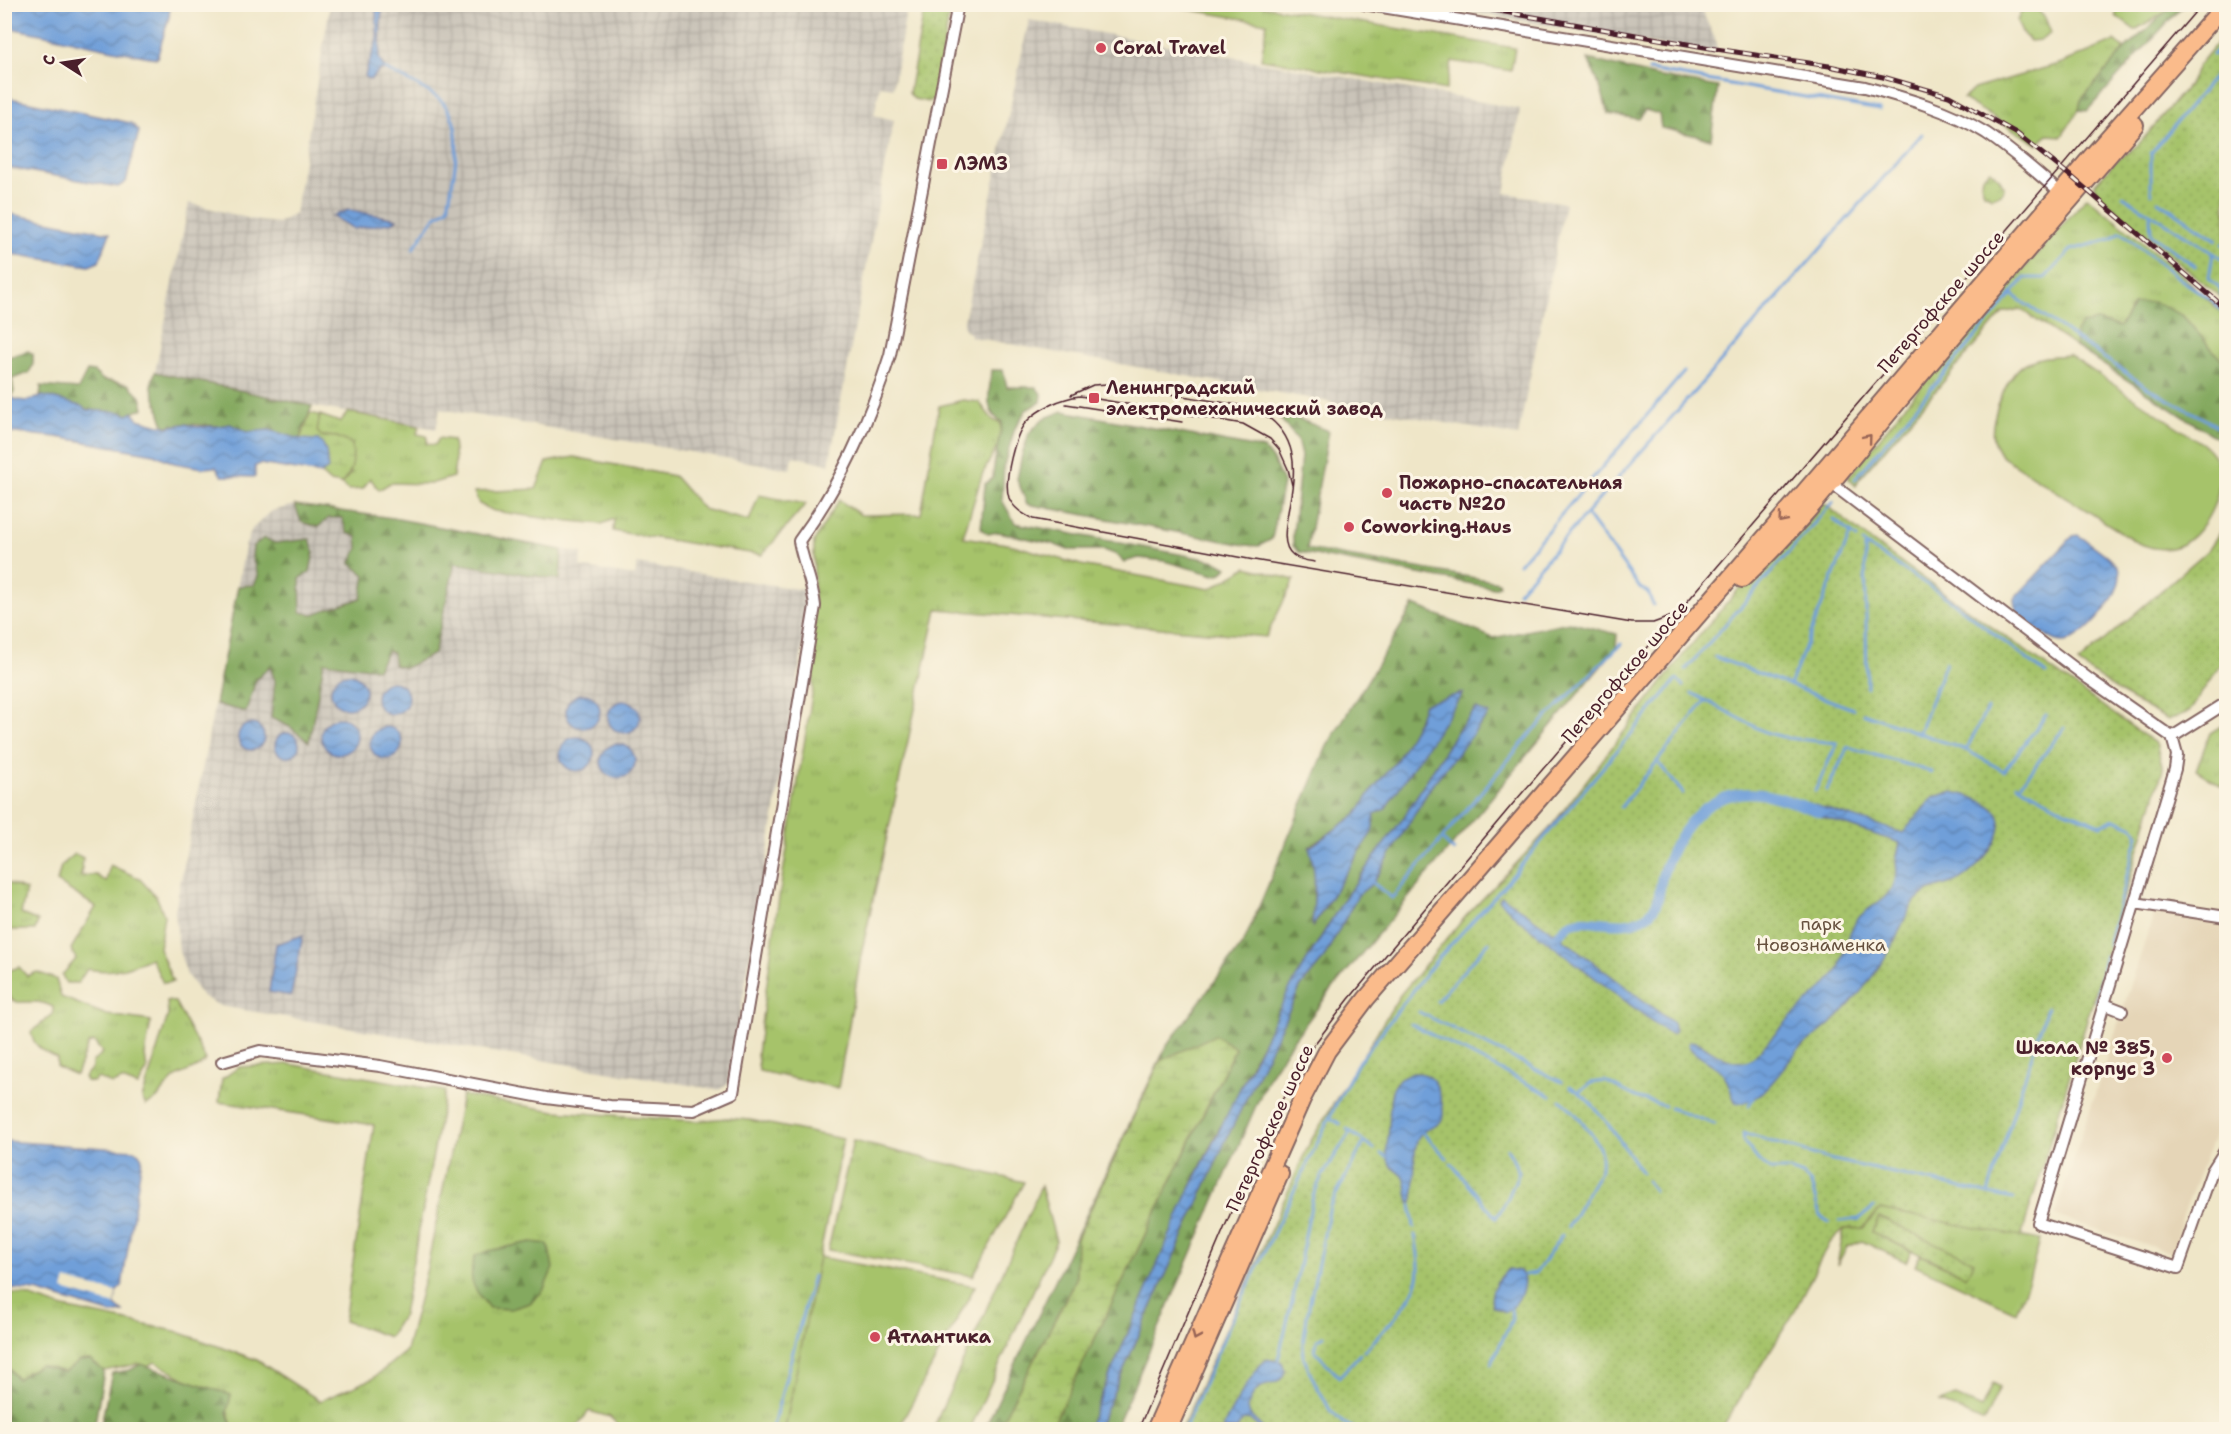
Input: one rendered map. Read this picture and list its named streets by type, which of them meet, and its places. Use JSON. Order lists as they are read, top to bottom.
{
  "streets": {
    "main road": ["Петергофское шоссе"]
  },
  "parks": ["парк Новознаменка"],
  "places": {
    "other": [
      "Coral Travel",
      "Пожарно-спасательная часть №20",
      "Coworking.Haus",
      "Школа № 385, корпус 3",
      "Атлантика"
    ],
    "transit": ["ЛЭМЗ", "Ленинградский электромеханический завод"]
  },
  "north": "left"
}
